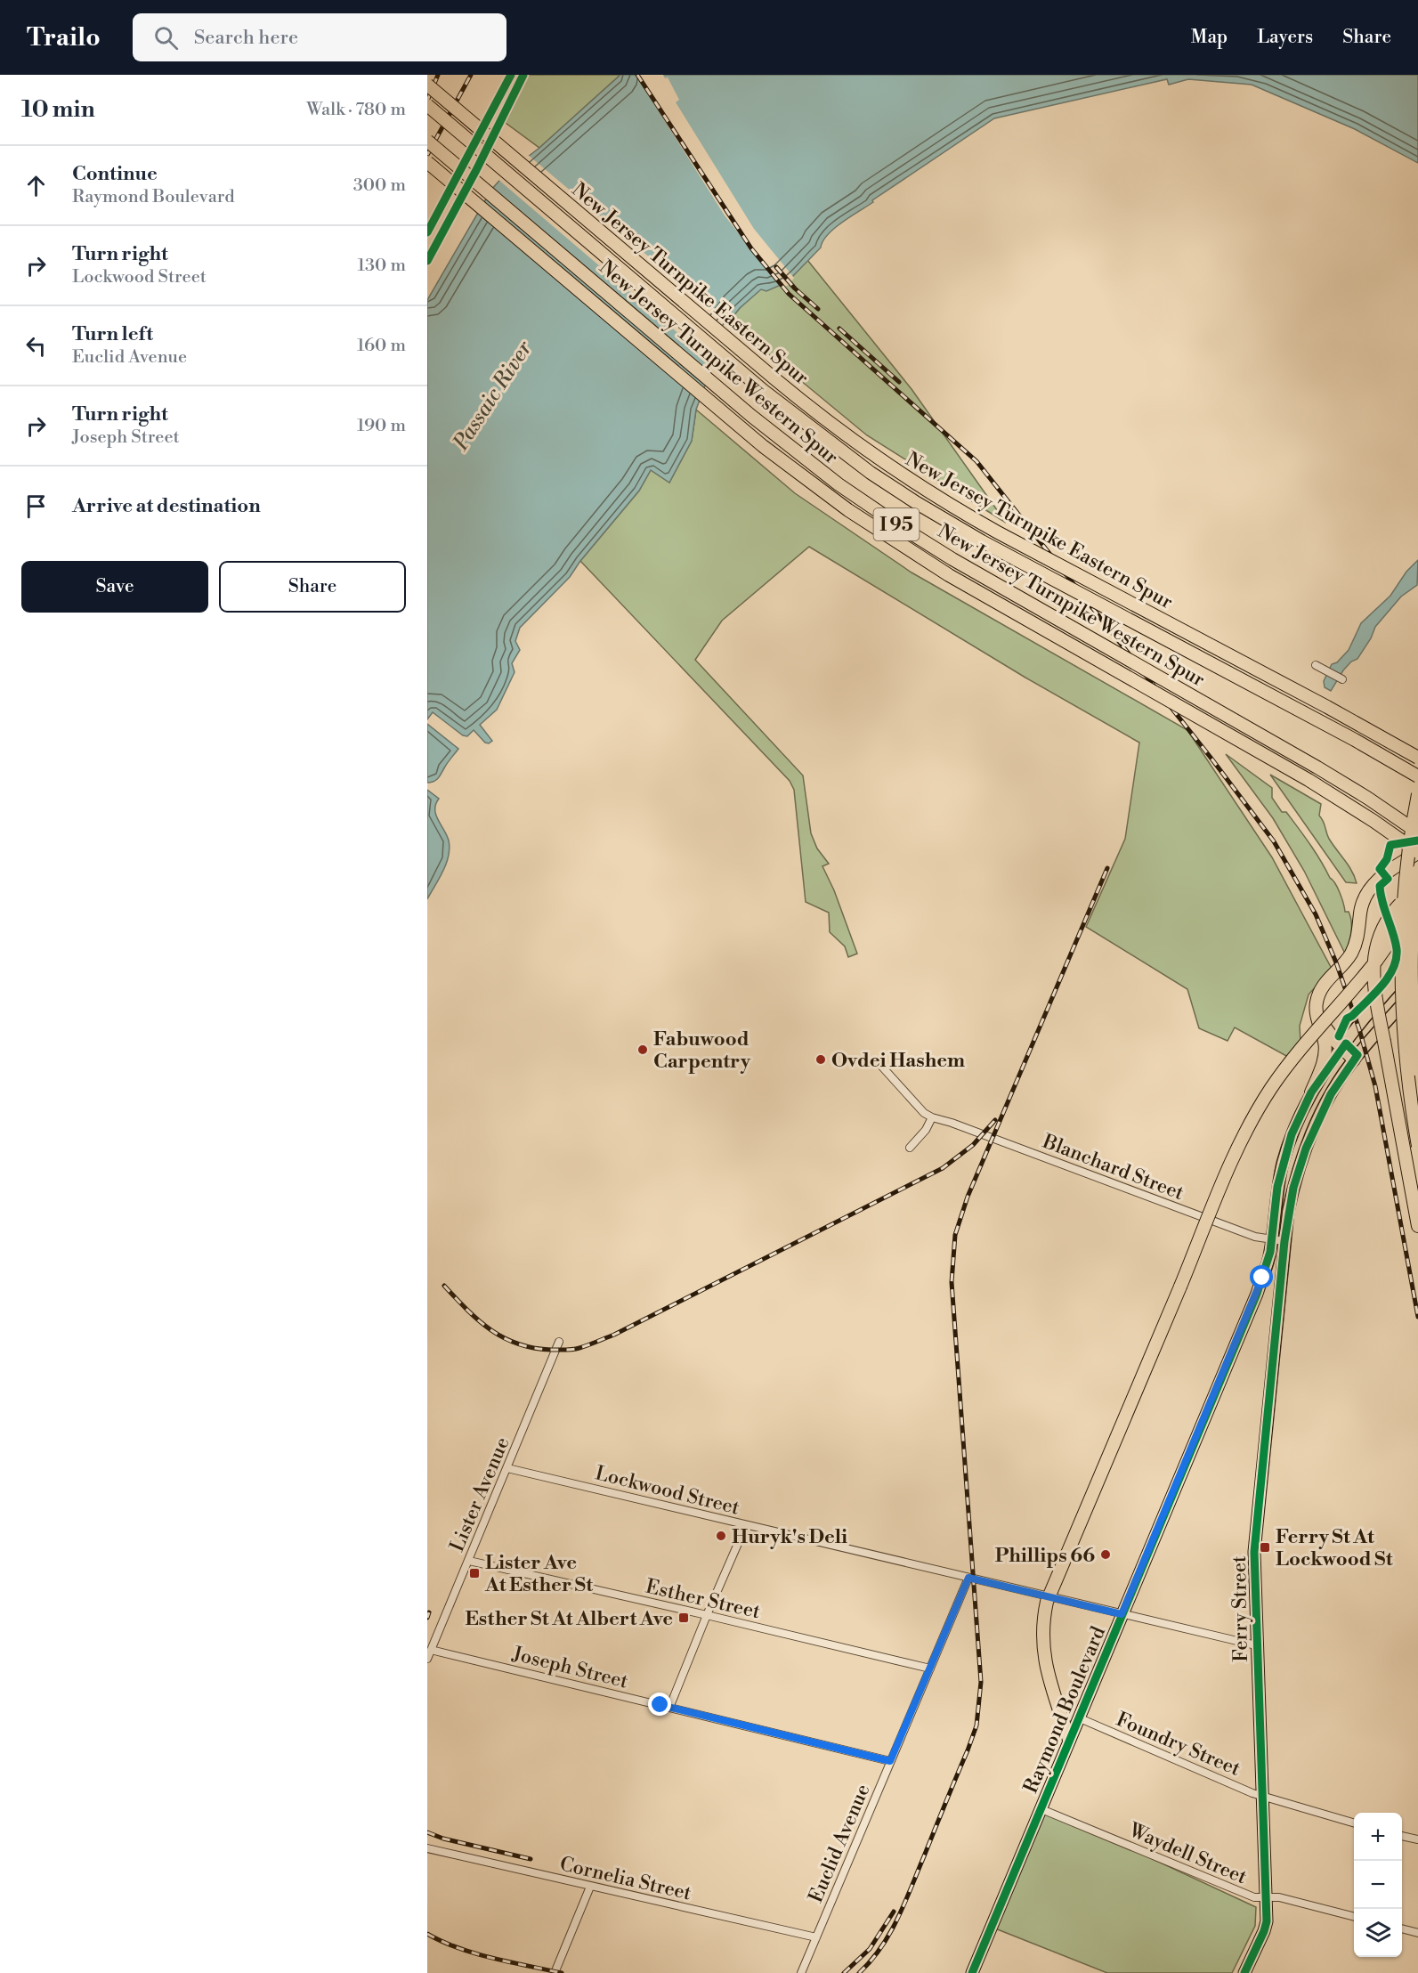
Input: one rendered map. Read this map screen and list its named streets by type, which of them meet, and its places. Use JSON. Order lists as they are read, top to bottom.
{
  "streets": {
    "highway": ["New Jersey Turnpike Eastern Spur", "New Jersey Turnpike Western Spur", "I 95"],
    "main road": ["Ferry Street", "Raymond Boulevard"],
    "street": [
      "Blanchard Street",
      "Lockwood Street",
      "Lister Avenue",
      "Esther Street",
      "Joseph Street",
      "Foundry Street",
      "Euclid Avenue",
      "Waydell Street",
      "Cornelia Street"
    ]
  },
  "crossings": [
    ["Blanchard Street", "Ferry Street"],
    ["Blanchard Street", "Raymond Boulevard"],
    ["Lockwood Street", "Lister Avenue"],
    ["Lockwood Street", "Ferry Street"],
    ["Lockwood Street", "Raymond Boulevard"],
    ["Lockwood Street", "Euclid Avenue"],
    ["Lister Avenue", "Esther Street"],
    ["Lister Avenue", "Joseph Street"],
    ["Esther Street", "Euclid Avenue"],
    ["Ferry Street", "Foundry Street"],
    ["Ferry Street", "Waydell Street"],
    ["Joseph Street", "Euclid Avenue"],
    ["Raymond Boulevard", "Foundry Street"],
    ["Raymond Boulevard", "Waydell Street"],
    ["Euclid Avenue", "Cornelia Street"]
  ],
  "water": ["Passaic River"],
  "places": {
    "other": [
      "Fabuwood Carpentry",
      "Ovdei Hashem",
      "Huryk's Deli",
      "Phillips 66"
    ],
    "transit": ["Ferry St At Lockwood St", "Lister Ave At Esther St", "Esther St At Albert Ave"]
  },
  "page": {
    "header": "Trailo",
    "search": "Search here",
    "nav": ["Map", "Layers", "Share"],
    "heading": ["10 min", "Walk · 780 m"],
    "list": [
      ["Continue", "Raymond Boulevard", "300 m"],
      ["Turn right", "Lockwood Street", "130 m"],
      ["Turn left", "Euclid Avenue", "160 m"],
      ["Turn right", "Joseph Street", "190 m"],
      "Arrive at destination"
    ],
    "buttons": ["Save", "Share"],
    "map_buttons": ["+", "−"]
  }
}
